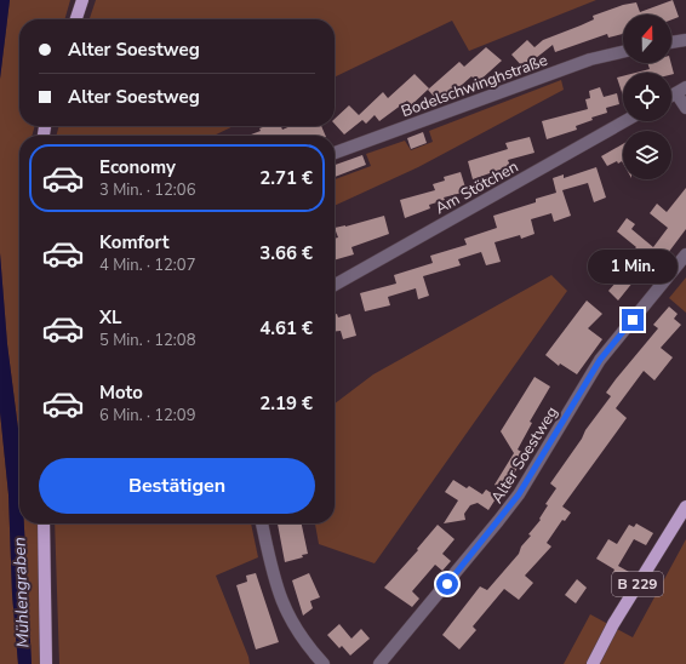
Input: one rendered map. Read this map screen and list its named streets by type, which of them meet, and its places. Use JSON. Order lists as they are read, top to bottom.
{
  "streets": {
    "main road": ["B 229"],
    "street": ["Bodelschwinghstraße", "Am Stötchen", "Alter Soestweg"]
  },
  "water": ["Mühlengraben"],
  "north": "top",
  "page": {
    "banner": ["Alter Soestweg", "Alter Soestweg"],
    "list": [
      {
        "name": "Economy",
        "note": "3 Min. · 12:06",
        "value": "2.71 €"
      },
      {
        "name": "Komfort",
        "note": "4 Min. · 12:07",
        "value": "3.66 €"
      },
      {
        "name": "XL",
        "note": "5 Min. · 12:08",
        "value": "4.61 €"
      },
      {
        "name": "Moto",
        "note": "6 Min. · 12:09",
        "value": "2.19 €"
      }
    ],
    "bubble": "1 Min.",
    "buttons": "Bestätigen"
  }
}
